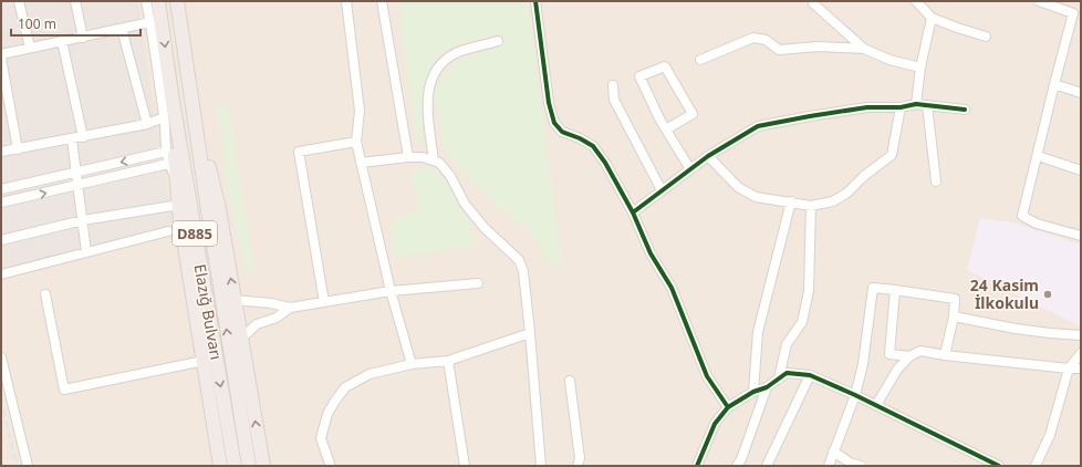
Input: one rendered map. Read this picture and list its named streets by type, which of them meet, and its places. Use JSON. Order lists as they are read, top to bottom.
{
  "streets": {
    "highway": ["D885", "Elazığ Bulvarı"]
  },
  "places": ["24 Kasim İlkokulu"],
  "scale_bar": "100 m"
}
